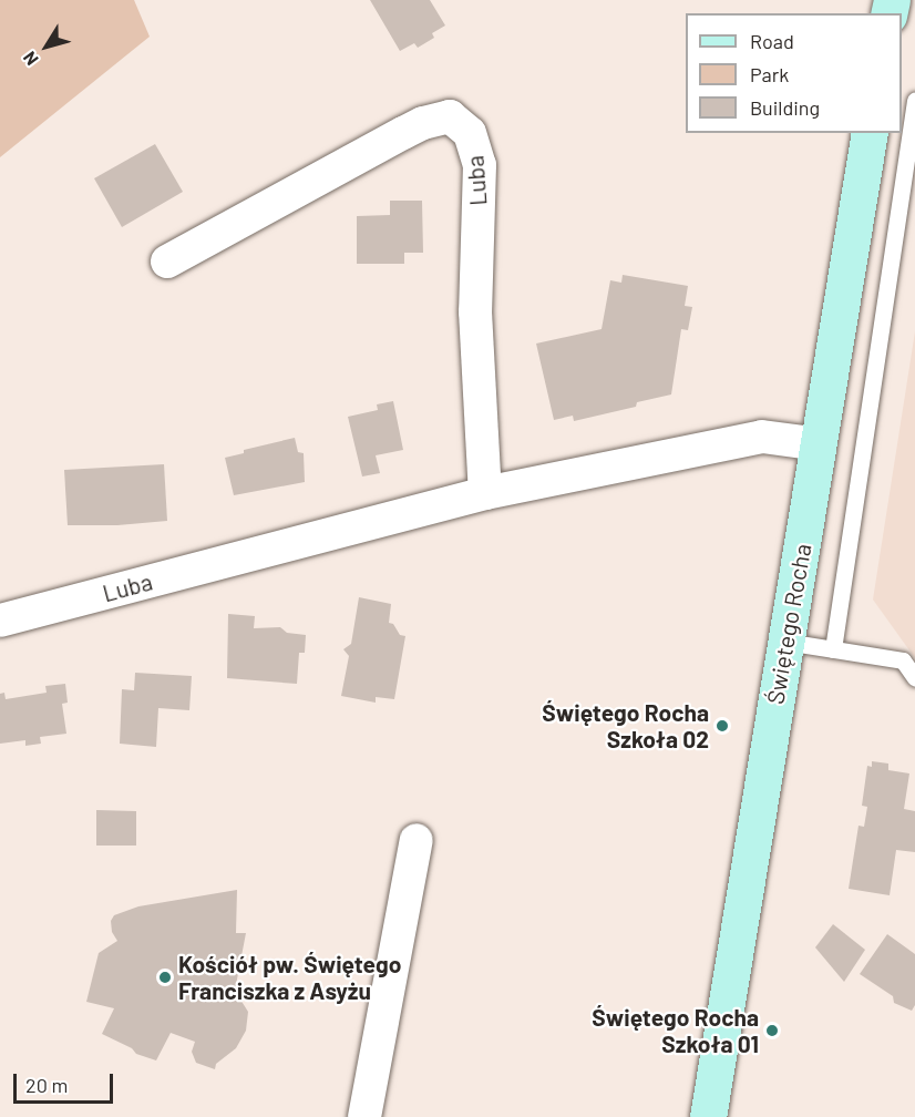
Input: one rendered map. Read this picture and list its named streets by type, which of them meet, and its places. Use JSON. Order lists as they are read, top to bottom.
{
  "streets": {
    "main road": ["Świętego Rocha"],
    "street": ["Luba"]
  },
  "crossings": [
    ["Luba", "Świętego Rocha"]
  ],
  "places": ["Świętego Rocha Szkoła 02", "Kościół pw. Świętego Franciszka z Asyżu", "Świętego Rocha Szkoła 01"],
  "legend": ["Road", "Park", "Building"],
  "scale_bar": "20 m",
  "north": "bottom left"
}
